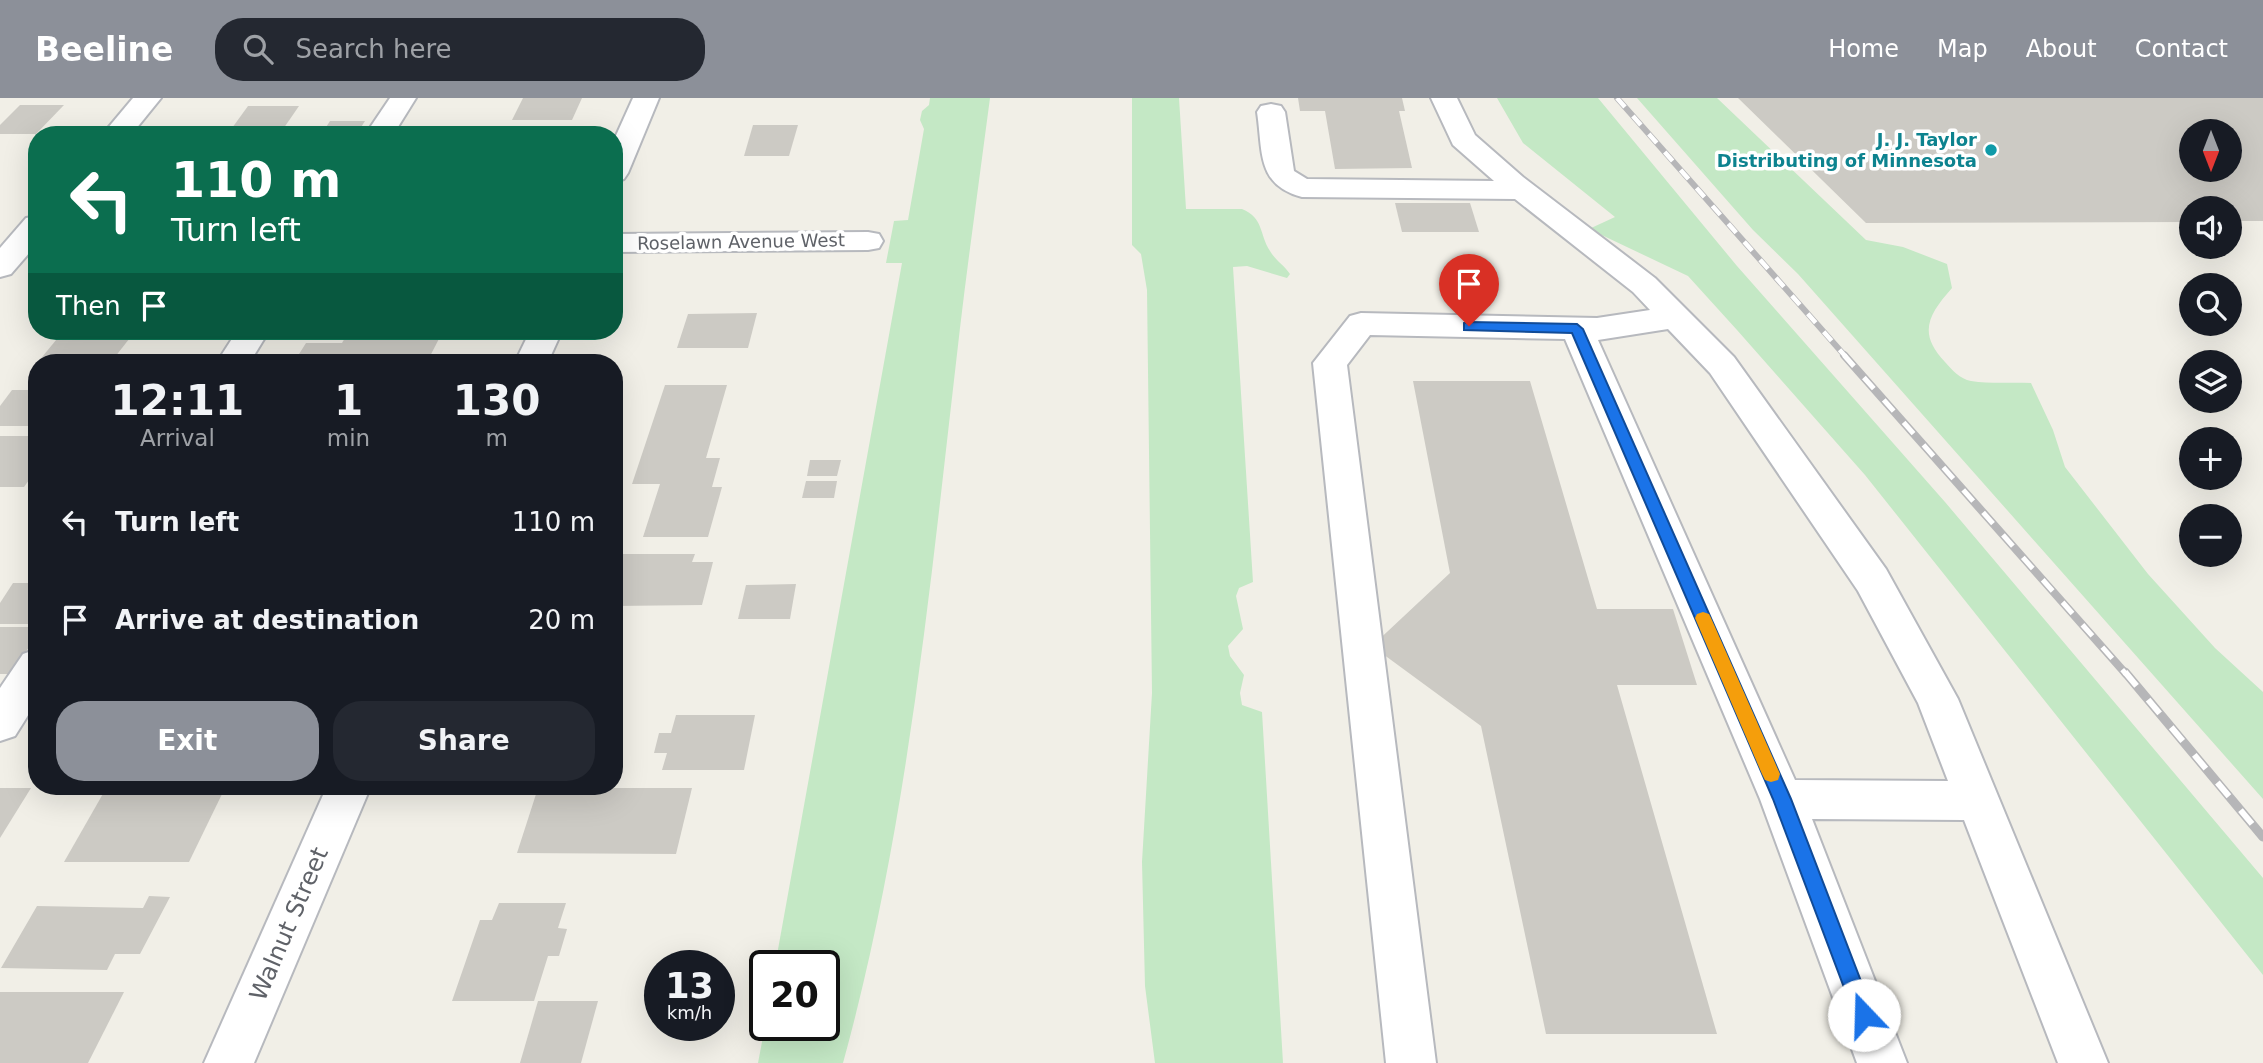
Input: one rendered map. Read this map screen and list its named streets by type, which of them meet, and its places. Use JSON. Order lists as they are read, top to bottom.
{
  "streets": {
    "street": ["Roselawn Avenue West", "Walnut Street"]
  },
  "places": ["J. J. Taylor Distributing of Minnesota"],
  "north": "bottom",
  "page": {
    "header": "Beeline",
    "search": "Search here",
    "nav": [
      "Home",
      "Map",
      "About",
      "Contact"
    ],
    "map_buttons": ["+", "−"],
    "turn": ["110 m", "Turn left"],
    "then": "Then",
    "eta": [
      "12:11",
      "Arrival",
      "1",
      "min",
      "130",
      "m"
    ],
    "list": [
      {
        "name": "Turn left",
        "value": "110 m"
      },
      {
        "name": "Arrive at destination",
        "value": "20 m"
      }
    ],
    "buttons": ["Exit", "Share"],
    "speed": "13 km/h",
    "limit": "20"
  }
}
